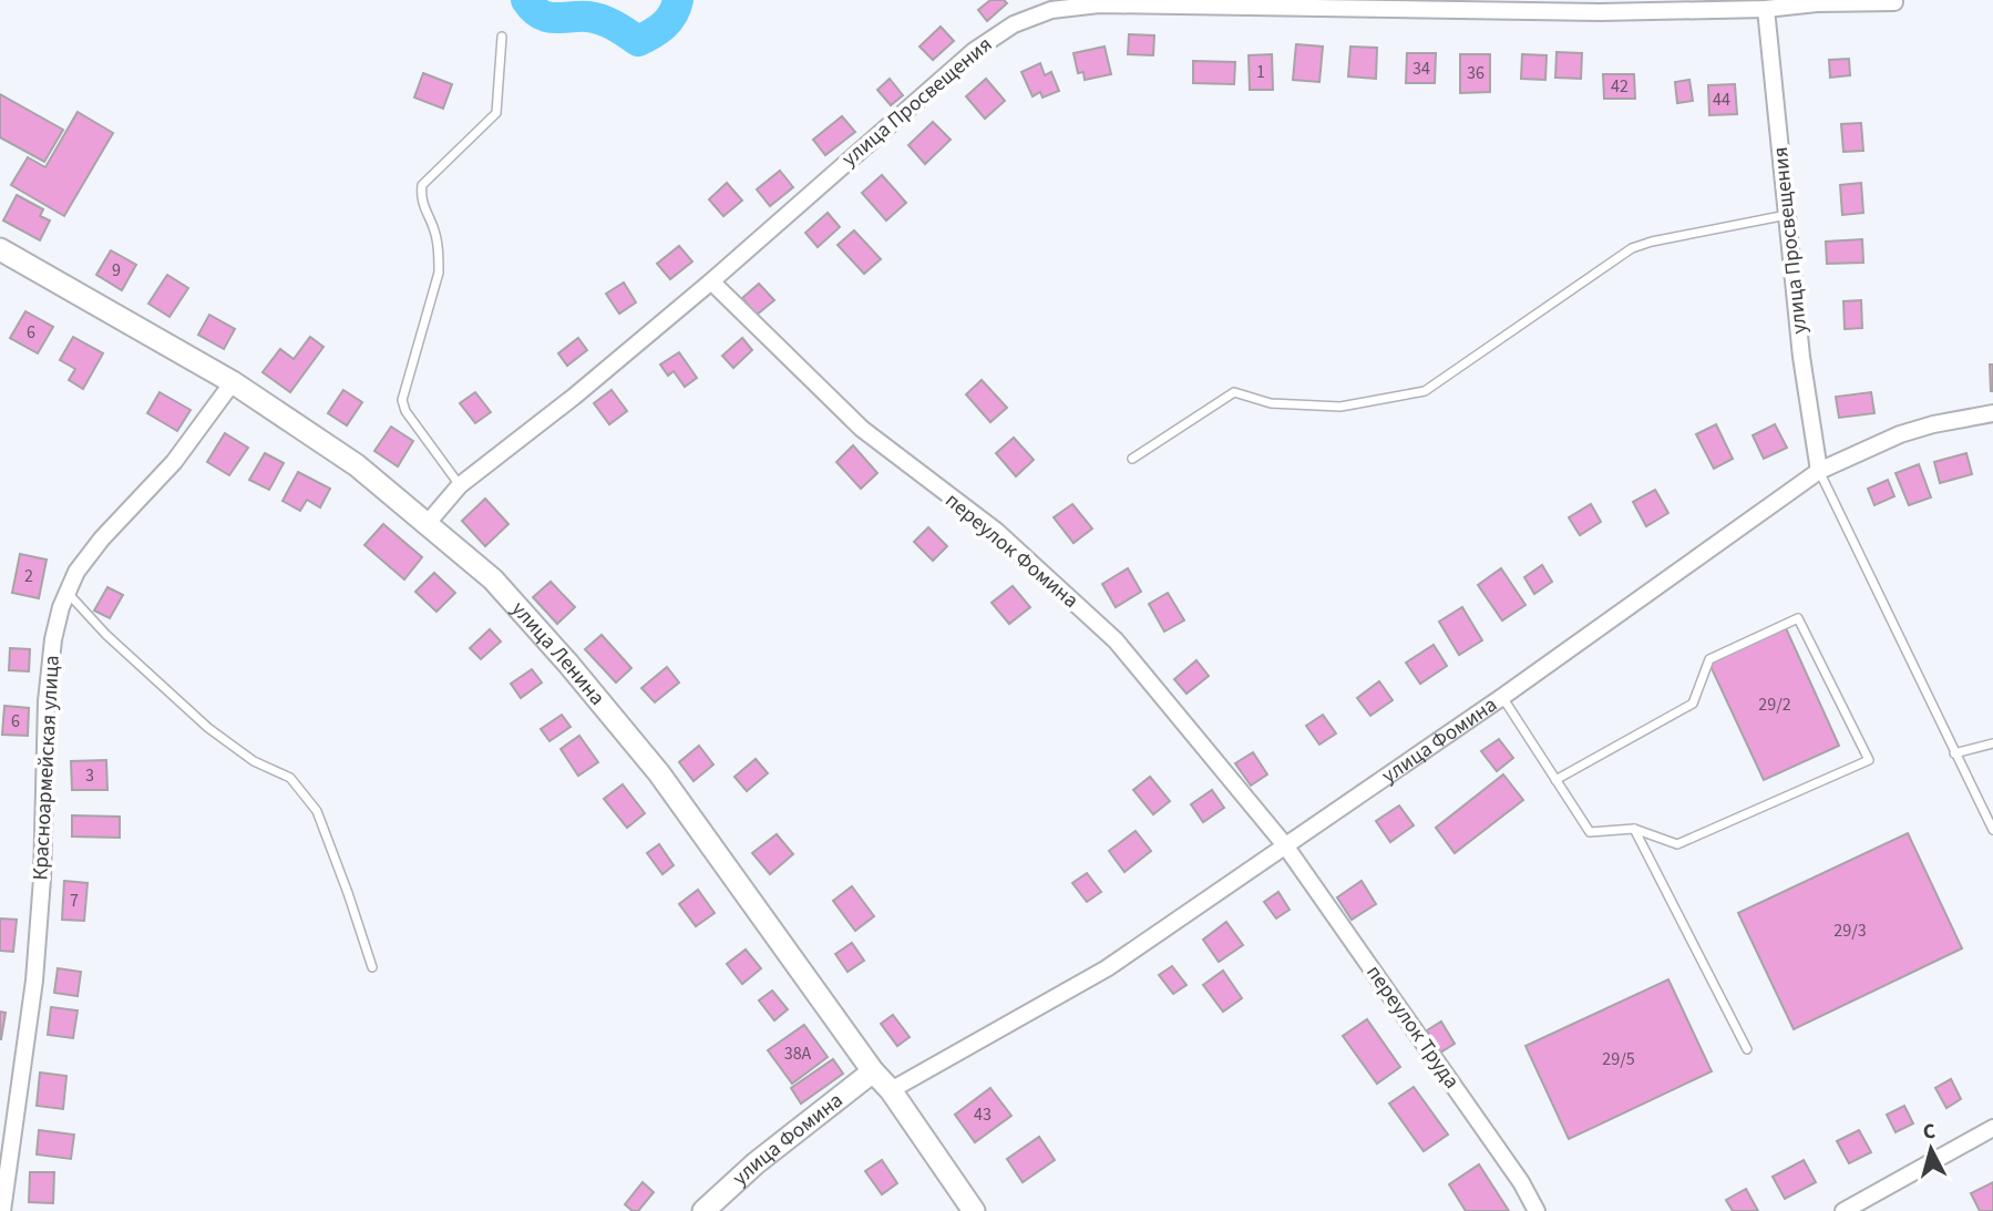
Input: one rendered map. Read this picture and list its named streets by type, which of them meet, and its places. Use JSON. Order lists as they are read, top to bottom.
{
  "streets": {
    "street": [
      "улица Просвещения",
      "переулок Фомина",
      "улица Ленина",
      "улица Фомина",
      "Красноармейская улица",
      "переулок Труда"
    ]
  },
  "crossings": [
    ["улица Просвещения", "переулок Фомина"],
    ["улица Просвещения", "улица Ленина"],
    ["улица Просвещения", "улица Фомина"],
    ["переулок Фомина", "улица Фомина"],
    ["переулок Фомина", "переулок Труда"],
    ["улица Ленина", "улица Фомина"],
    ["улица Ленина", "Красноармейская улица"],
    ["улица Фомина", "переулок Труда"]
  ],
  "house_numbers": [
    "34",
    "1",
    "36",
    "42",
    "44",
    "9",
    "6",
    "2",
    "29/2",
    "6",
    "3",
    "7",
    "29/3",
    "38А",
    "29/5",
    "43"
  ],
  "north": "top"
}
